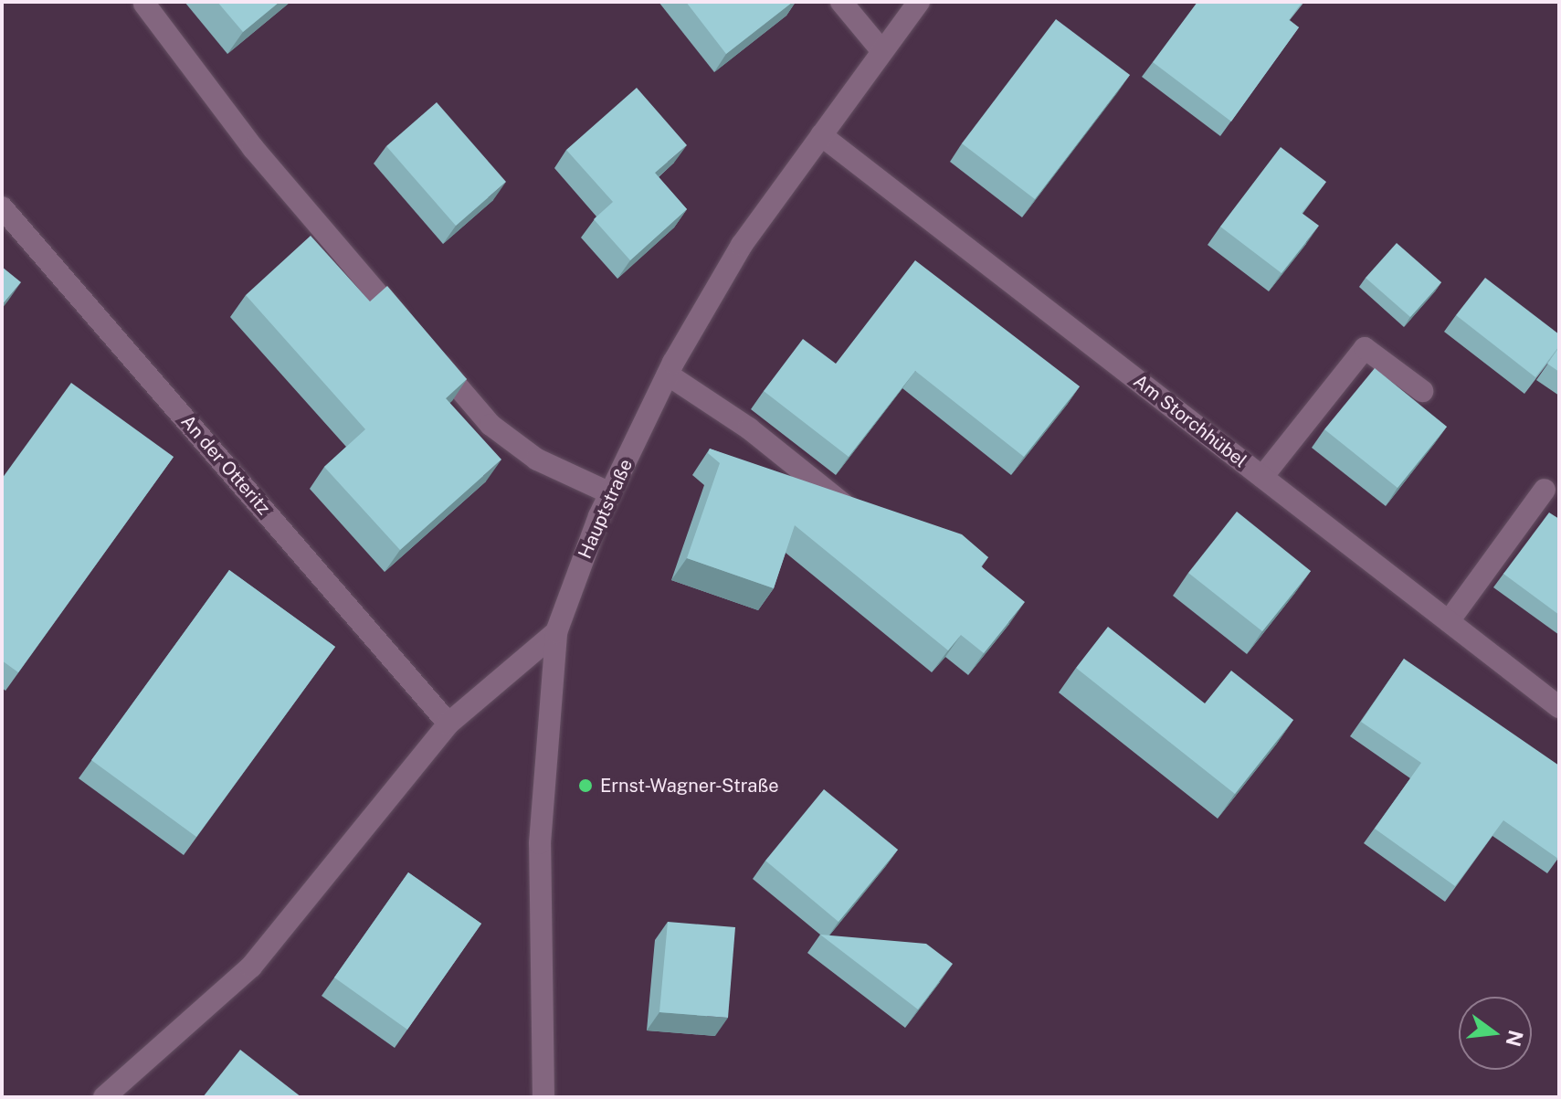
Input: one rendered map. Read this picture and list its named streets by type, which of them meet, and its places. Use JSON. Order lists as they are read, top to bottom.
{
  "streets": {
    "street": ["Am Storchhübel", "An der Otteritz", "Hauptstraße"]
  },
  "crossings": [
    ["Am Storchhübel", "Hauptstraße"]
  ],
  "places": ["Ernst-Wagner-Straße"],
  "north": "right"
}
